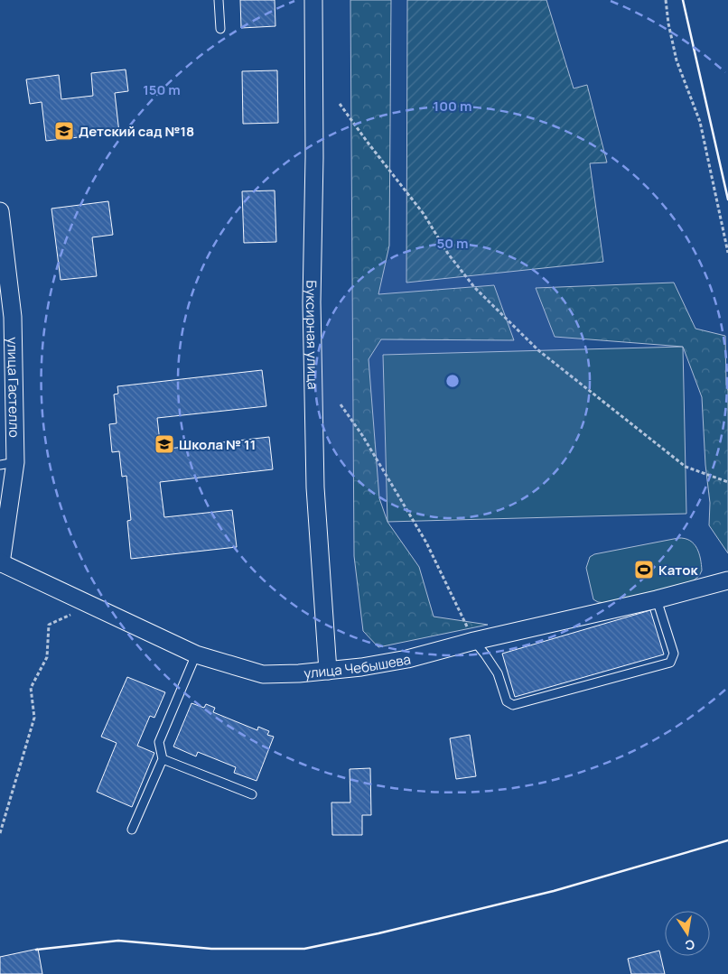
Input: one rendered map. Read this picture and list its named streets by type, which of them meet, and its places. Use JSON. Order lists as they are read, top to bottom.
{
  "streets": {
    "street": ["Буксирная улица", "улица Гастелло", "улица Чебышева"]
  },
  "crossings": [
    ["Буксирная улица", "улица Чебышева"],
    ["улица Гастелло", "улица Чебышева"]
  ],
  "places": {
    "school or university": ["Детский сад №18", "Школа № 11"],
    "sports": ["Каток"]
  },
  "north": "bottom",
  "rings": ["150 m", "100 m", "50 m"]
}
